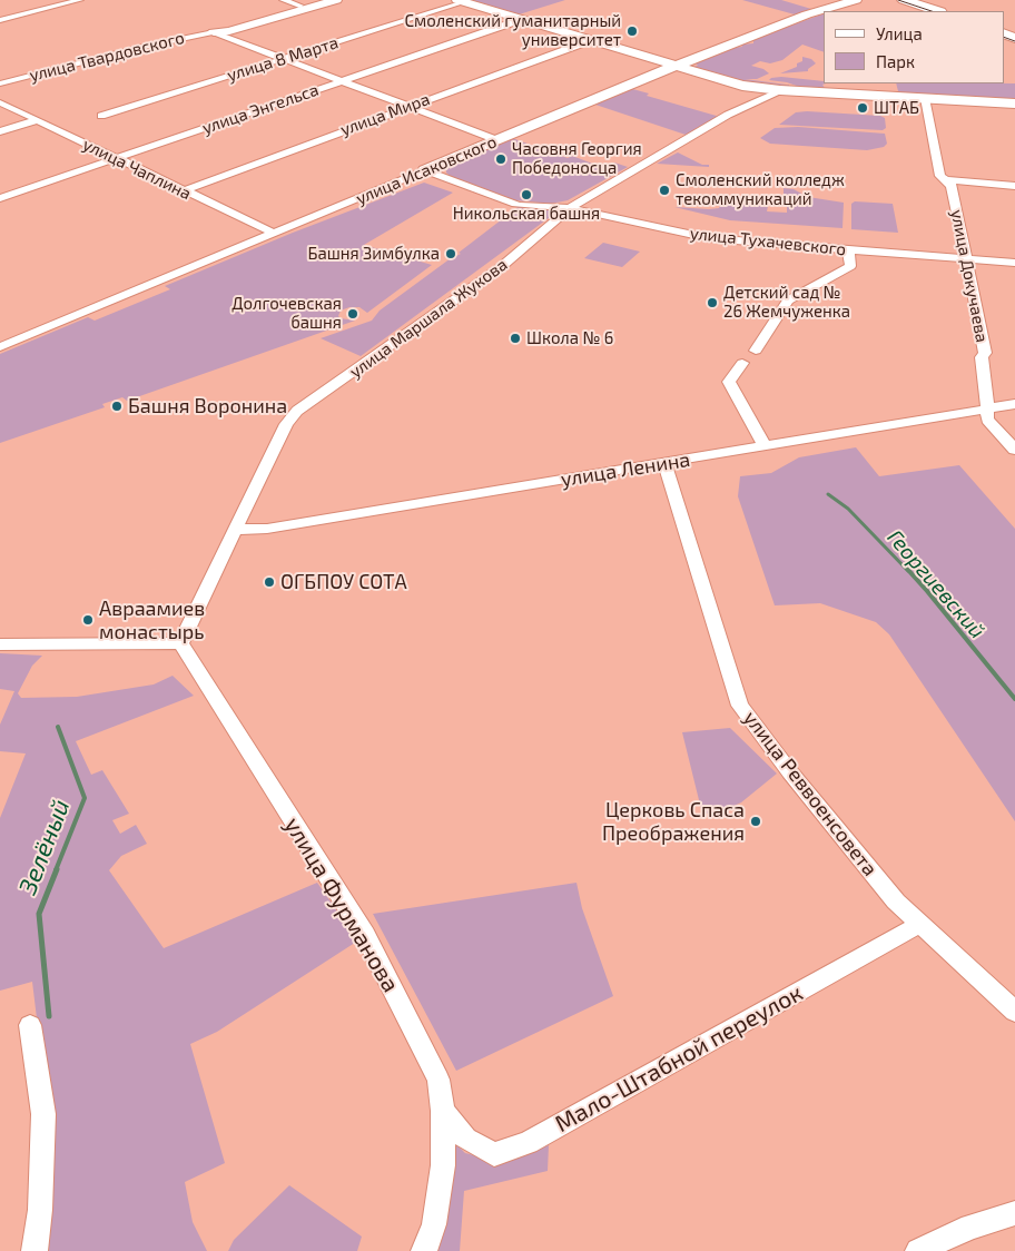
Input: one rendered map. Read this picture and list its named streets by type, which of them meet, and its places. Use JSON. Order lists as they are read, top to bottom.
{
  "streets": {
    "street": [
      "улица Твардовского",
      "улица 8 Марта",
      "улица Энгельса",
      "улица Мира",
      "улица Чаплина",
      "улица Исаковского",
      "улица Тухачевского",
      "улица Докучаева",
      "улица Маршала Жукова",
      "улица Ленина",
      "улица Реввоенсовета",
      "улица Фурманова",
      "Мало-Штабной переулок"
    ]
  },
  "crossings": [
    ["улица Энгельса", "улица Чаплина"],
    ["улица Мира", "улица Чаплина"],
    ["улица Чаплина", "улица Исаковского"],
    ["улица Исаковского", "улица Тухачевского"],
    ["улица Тухачевского", "улица Докучаева"],
    ["улица Тухачевского", "улица Маршала Жукова"],
    ["улица Докучаева", "улица Ленина"],
    ["улица Маршала Жукова", "улица Ленина"],
    ["улица Маршала Жукова", "улица Фурманова"],
    ["улица Ленина", "улица Реввоенсовета"],
    ["улица Реввоенсовета", "Мало-Штабной переулок"],
    ["улица Фурманова", "Мало-Штабной переулок"]
  ],
  "water": ["Георгиевский", "Зелёный"],
  "places": [
    "Смоленский гуманитарный университет",
    "ШТАБ",
    "Часовня Георгия Победоносца",
    "Смоленский колледж текоммуникаций",
    "Никольская башня",
    "Башня Зимбулка",
    "Детский сад № 26 Жемчуженка",
    "Долгочевская башня",
    "Школа № 6",
    "Башня Воронина",
    "ОГБПОУ СОТА",
    "Авраамиев монастырь",
    "Церковь Спаса Преображения"
  ],
  "legend": ["Улица", "Парк"]
}
